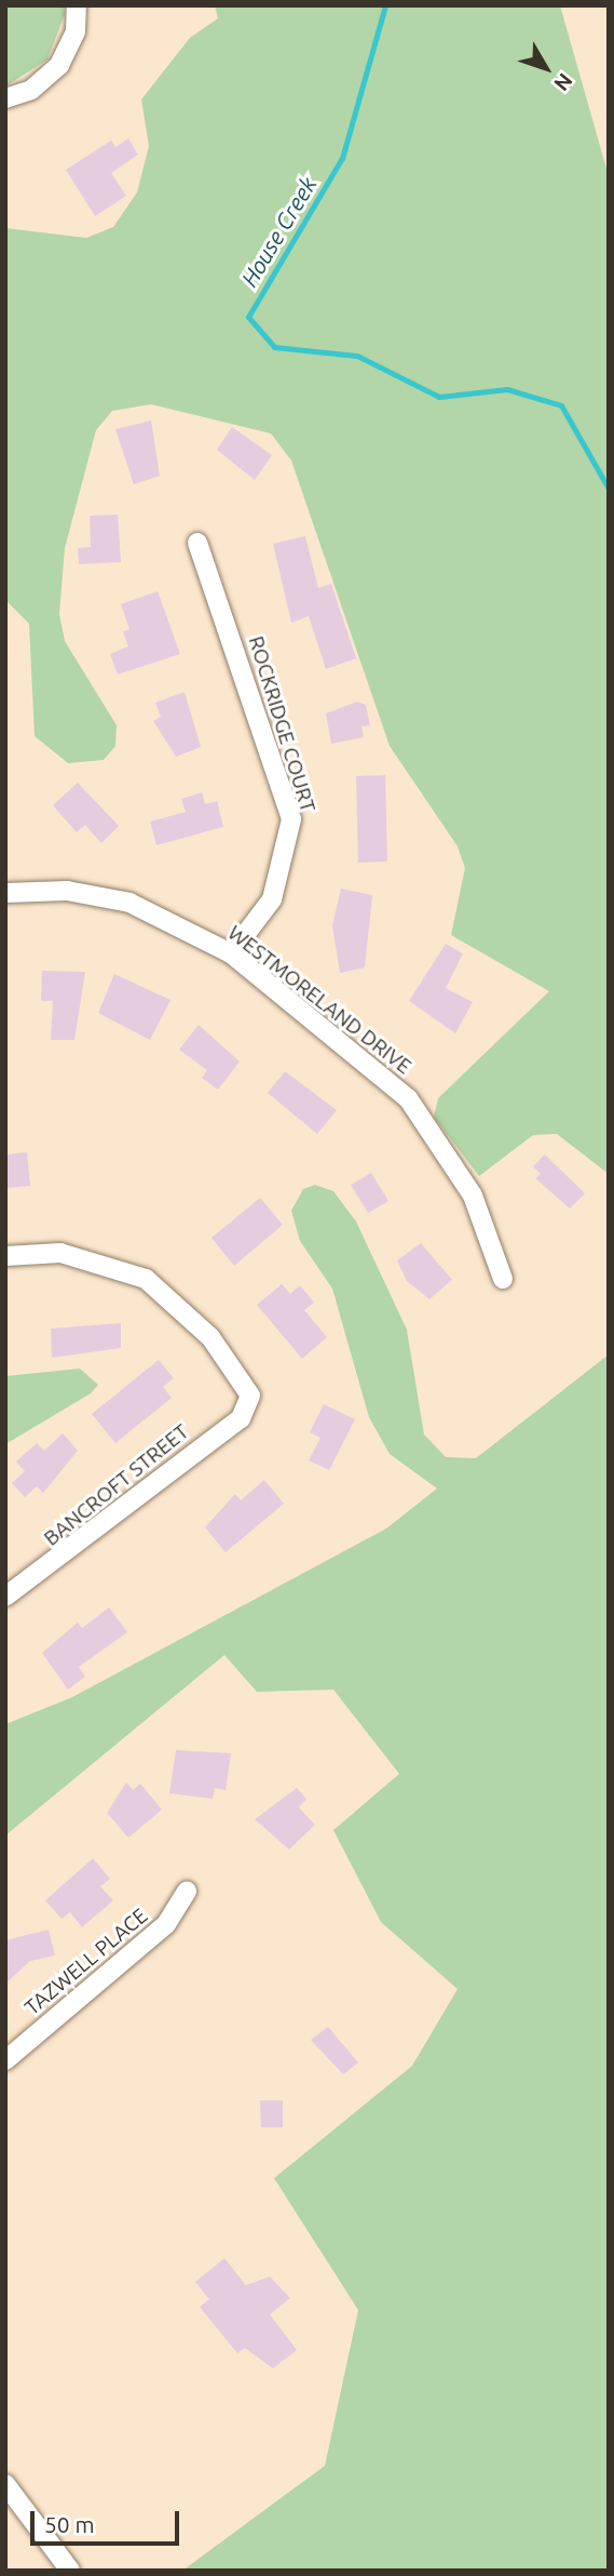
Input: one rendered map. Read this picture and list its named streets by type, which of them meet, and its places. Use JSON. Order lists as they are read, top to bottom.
{
  "streets": {
    "street": [
      "ROCKRIDGE COURT",
      "WESTMORELAND DRIVE",
      "BANCROFT STREET",
      "TAZWELL PLACE"
    ]
  },
  "crossings": [
    ["ROCKRIDGE COURT", "WESTMORELAND DRIVE"]
  ],
  "water": ["House Creek"],
  "scale_bar": "50 m",
  "north": "bottom right"
}
